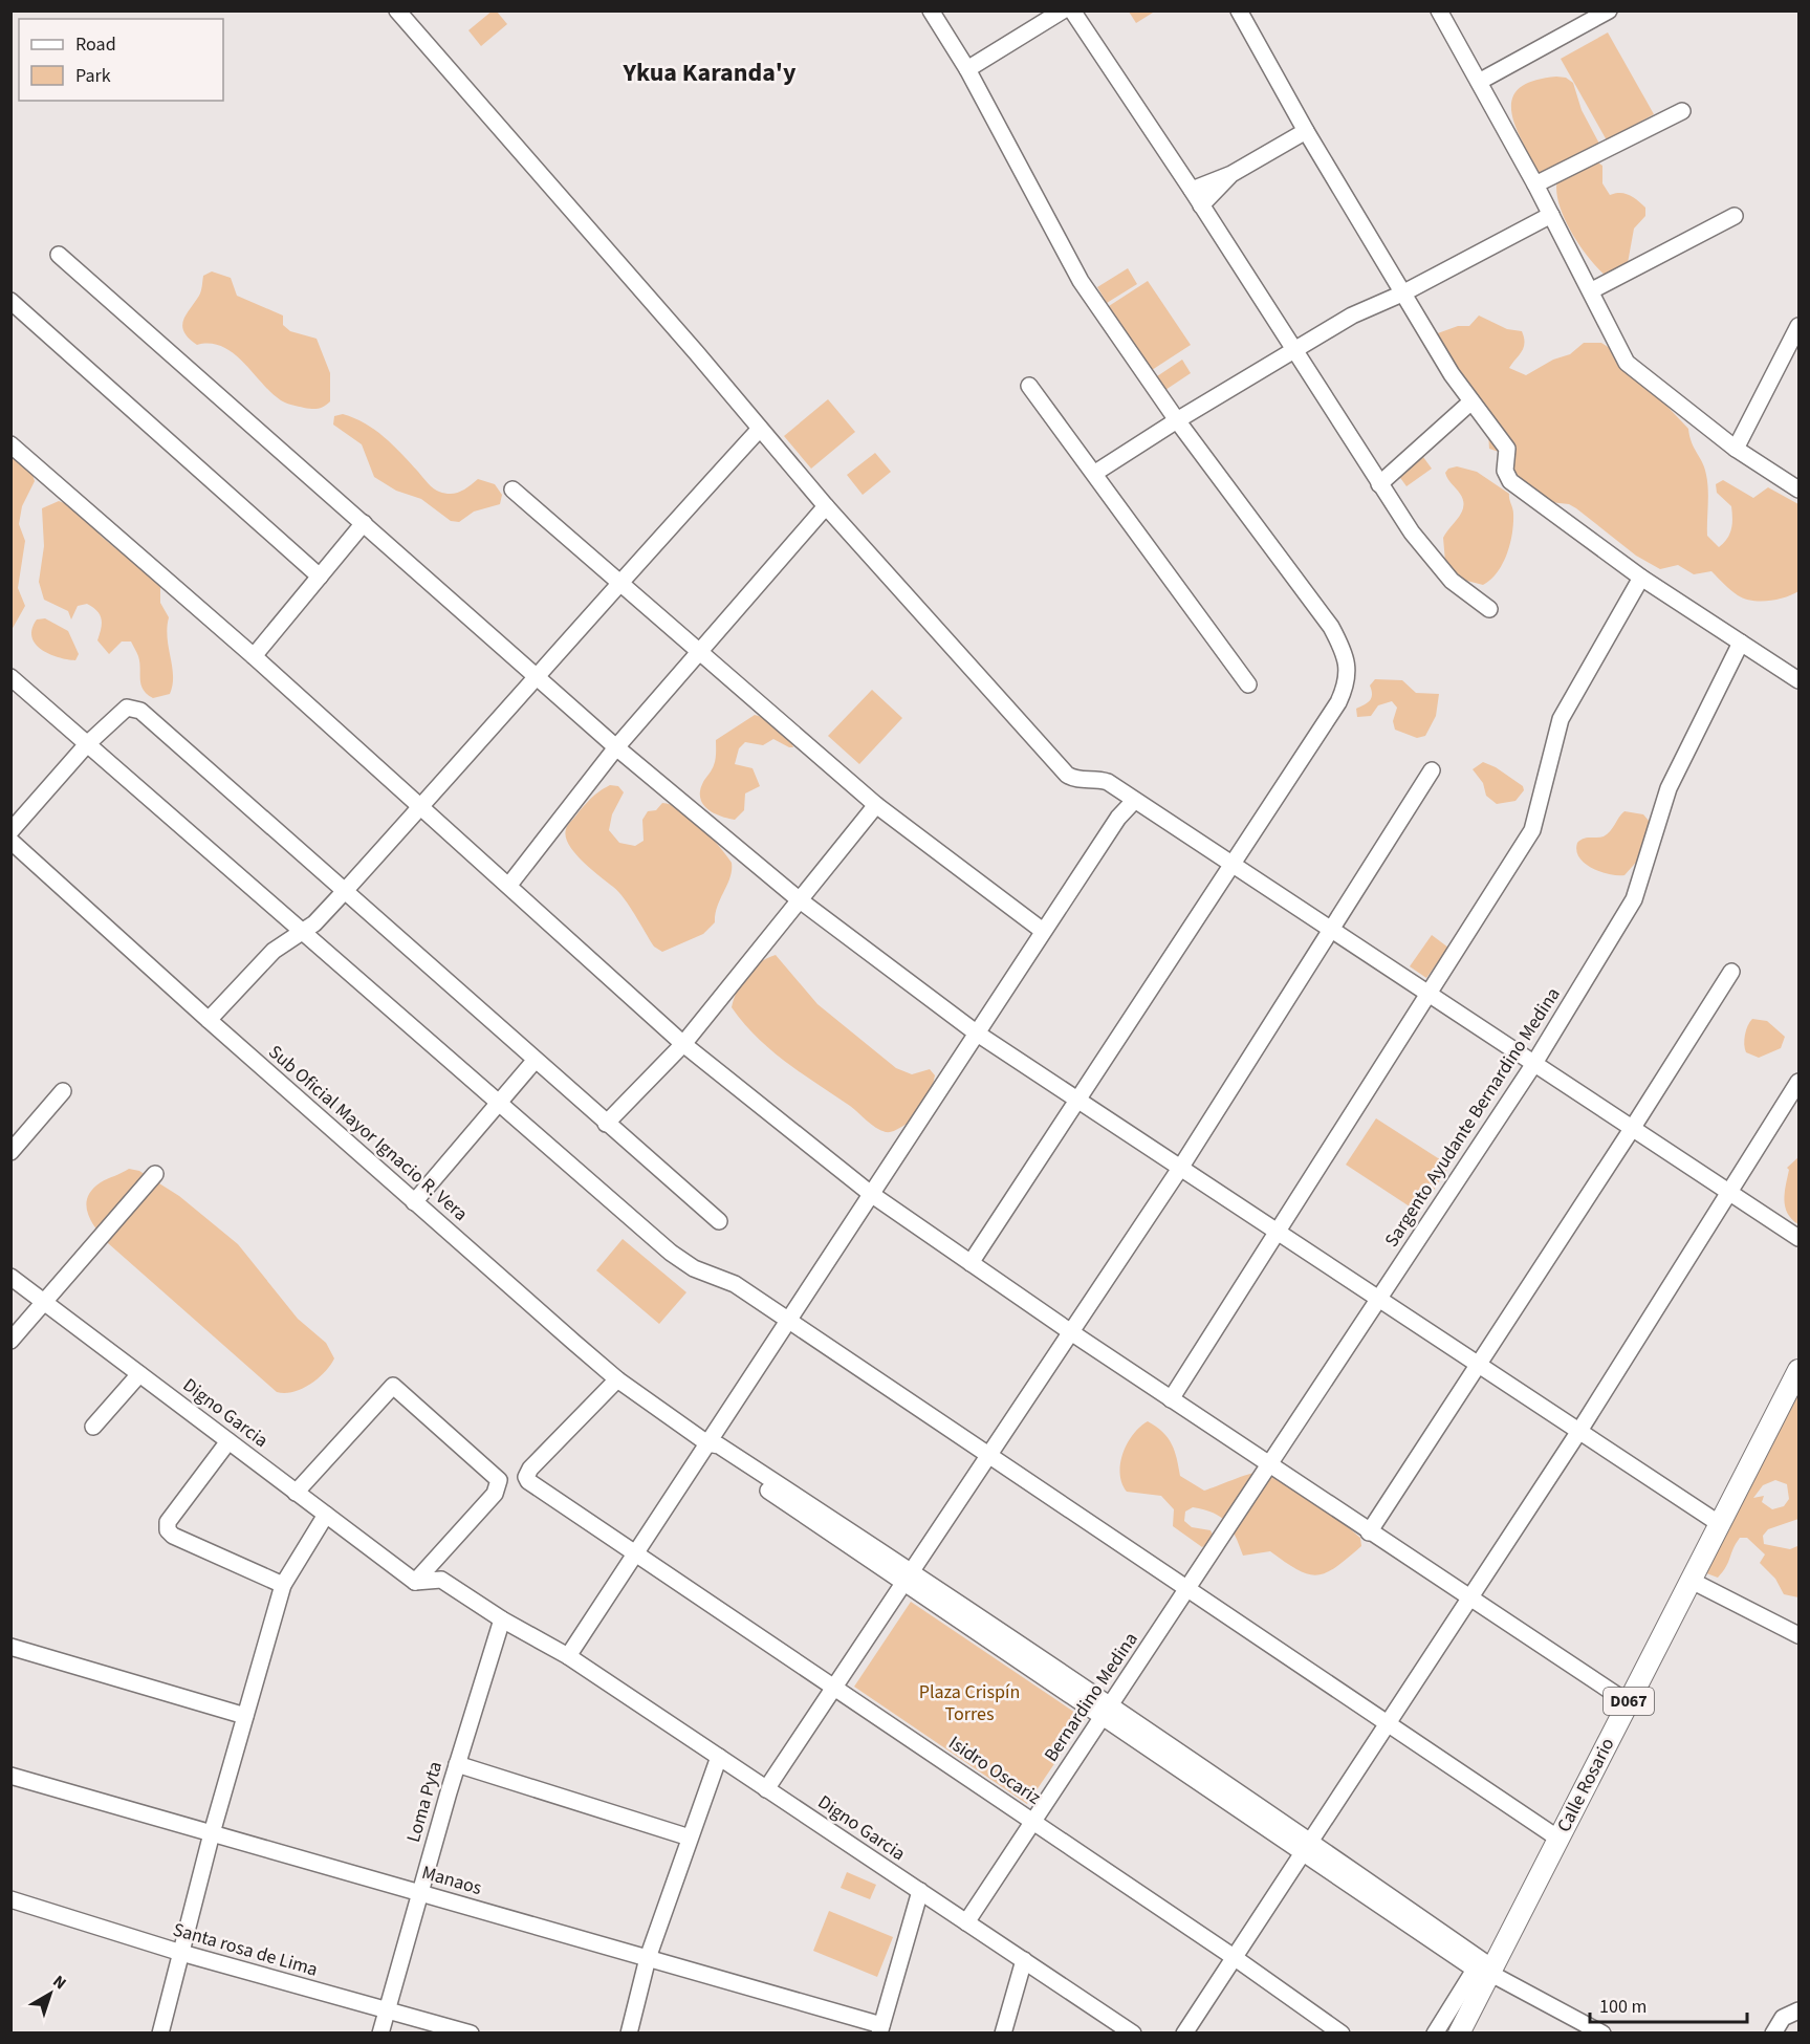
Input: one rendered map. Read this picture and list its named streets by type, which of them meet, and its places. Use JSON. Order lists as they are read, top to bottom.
{
  "streets": {
    "main road": ["D067", "Calle Rosario"],
    "street": [
      "Sargento Ayudante Bernardino Medina",
      "Sub Oficial Mayor Ignacio R. Vera",
      "Digno Garcia",
      "Bernardino Medina",
      "Isidro Oscariz",
      "Loma Pyta",
      "Manaos",
      "Santa rosa de Lima"
    ]
  },
  "crossings": [
    ["Sargento Ayudante Bernardino Medina", "Bernardino Medina"],
    ["Sub Oficial Mayor Ignacio R. Vera", "Bernardino Medina"],
    ["Sub Oficial Mayor Ignacio R. Vera", "Isidro Oscariz"],
    ["Sub Oficial Mayor Ignacio R. Vera", "Calle Rosario"],
    ["Digno Garcia", "Bernardino Medina"],
    ["Digno Garcia", "Loma Pyta"],
    ["Bernardino Medina", "Isidro Oscariz"],
    ["Loma Pyta", "Manaos"],
    ["Loma Pyta", "Santa rosa de Lima"]
  ],
  "districts": ["Ykua Karanda'y"],
  "parks": ["Plaza Crispín Torres"],
  "legend": ["Road", "Park"],
  "scale_bar": "100 m",
  "north": "top right"
}
